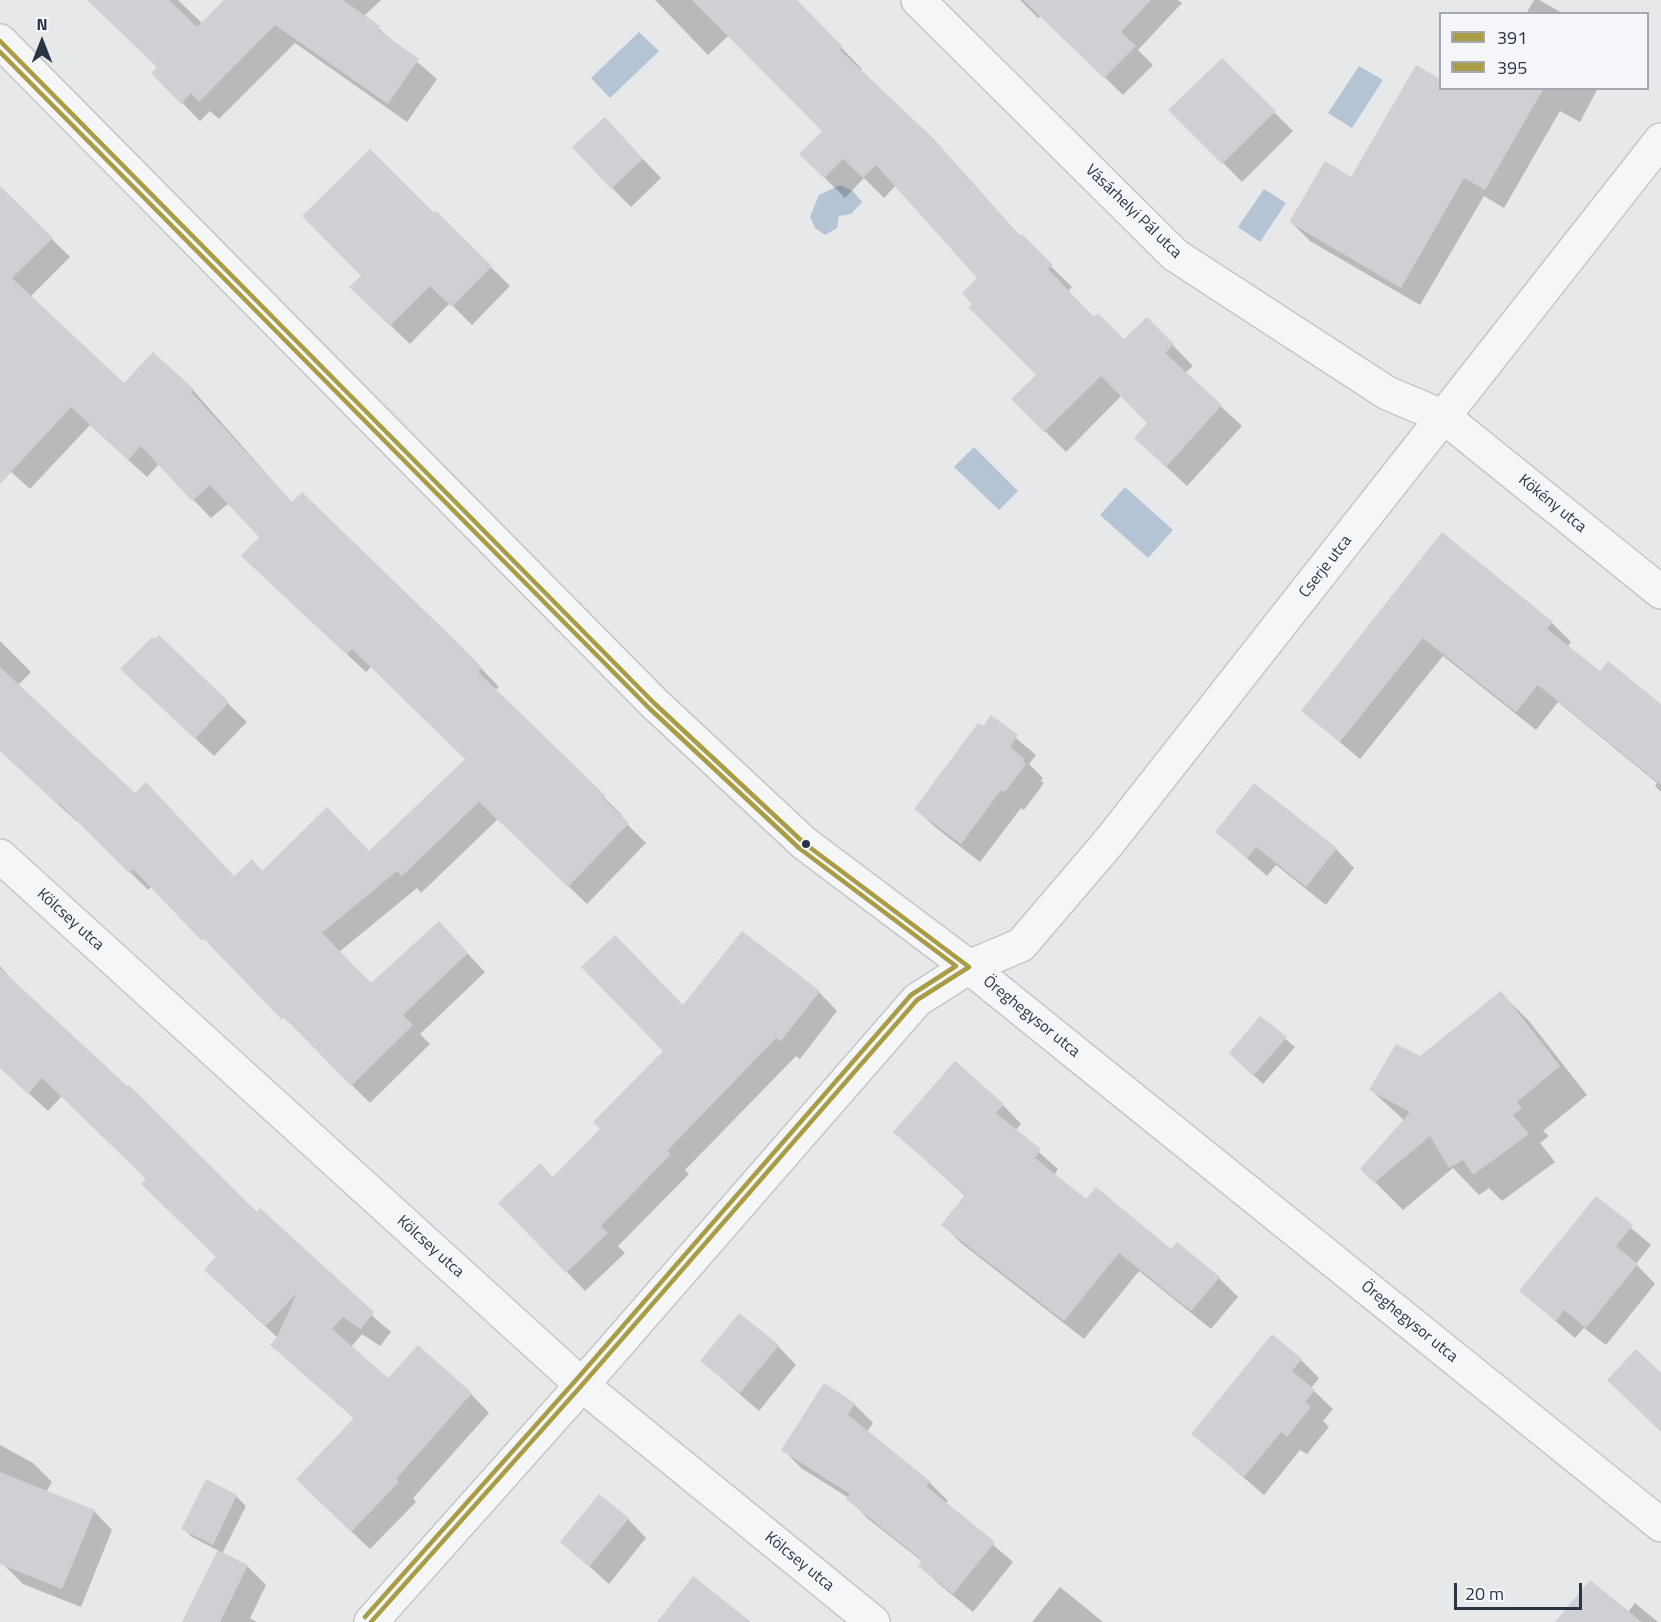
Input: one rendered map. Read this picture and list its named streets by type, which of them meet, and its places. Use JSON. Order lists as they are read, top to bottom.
{
  "streets": {
    "street": [
      "Vásárhelyi Pál utca",
      "Kökény utca",
      "Cserje utca",
      "Kölcsey utca",
      "Öreghegysor utca"
    ]
  },
  "crossings": [
    ["Vásárhelyi Pál utca", "Kökény utca"],
    ["Vásárhelyi Pál utca", "Cserje utca"],
    ["Kökény utca", "Cserje utca"],
    ["Cserje utca", "Kölcsey utca"],
    ["Cserje utca", "Öreghegysor utca"]
  ],
  "lines": ["transit line 391", "transit line 395"],
  "legend": ["391", "395"],
  "scale_bar": "20 m",
  "north": "top"
}
